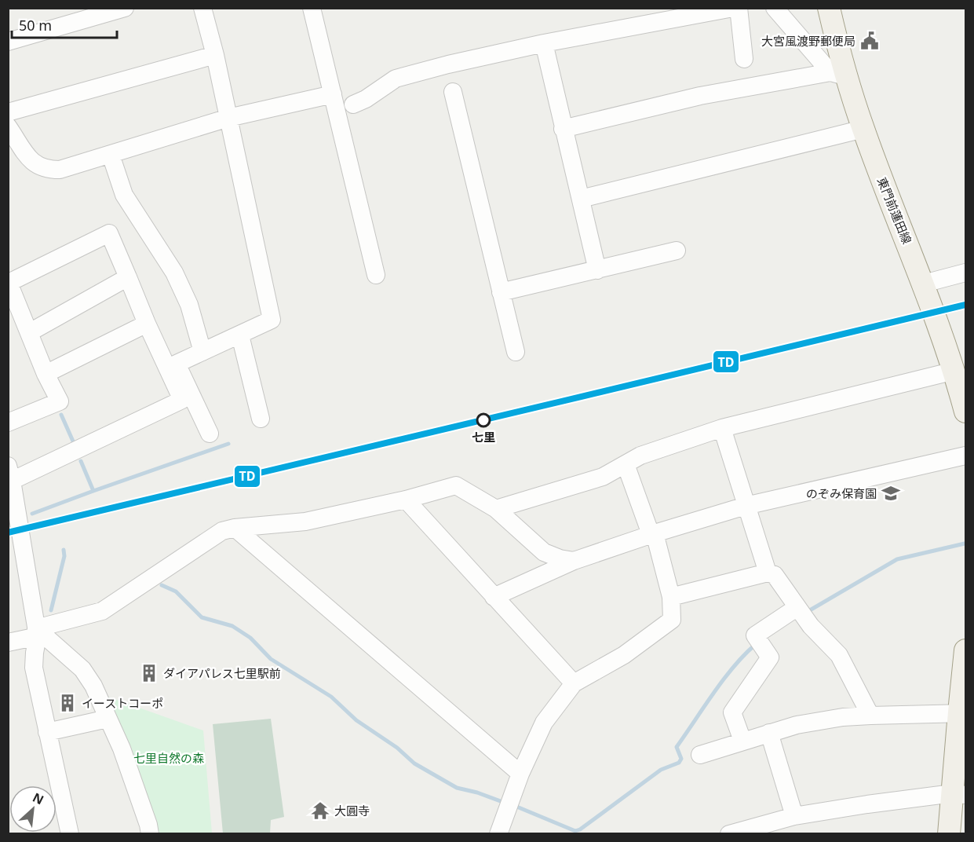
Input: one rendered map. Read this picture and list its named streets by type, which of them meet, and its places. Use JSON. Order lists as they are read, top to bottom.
{
  "streets": {
    "main road": ["東門前蓮田線"]
  },
  "parks": ["七里自然の森"],
  "places": {
    "public building": ["大宮風渡野郵便局"],
    "other": ["七里"],
    "school or university": ["のぞみ保育園"],
    "building": ["ダイアパレス七里駅前", "イーストコーポ"],
    "temple": ["大圓寺"]
  },
  "lines": ["transit line TD"],
  "scale_bar": "50 m",
  "north": "top right"
}
